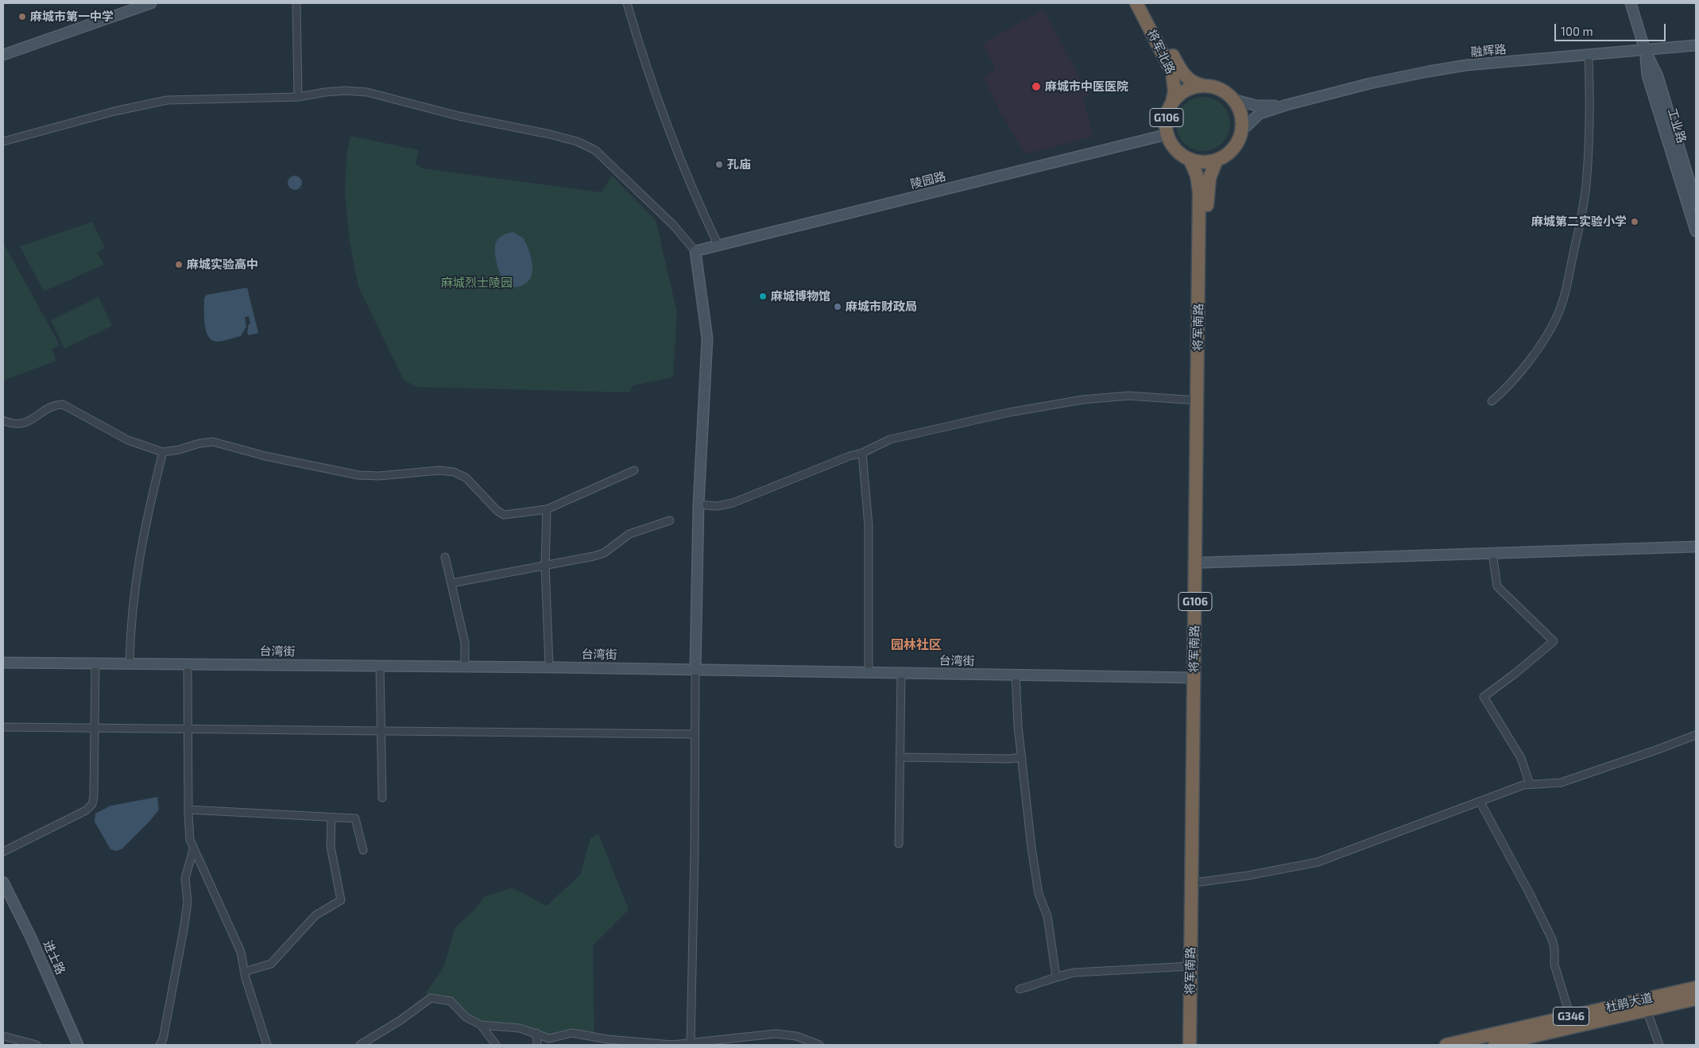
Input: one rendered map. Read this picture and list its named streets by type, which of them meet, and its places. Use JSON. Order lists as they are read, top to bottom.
{
  "streets": {
    "highway": [
      "将军北路",
      "G106",
      "将军南路",
      "杜鹃大道",
      "G346"
    ],
    "main road": [
      "融辉路",
      "工业路",
      "陵园路",
      "台湾街",
      "进士路"
    ]
  },
  "crossings": [
    ["融辉路", "工业路"],
    ["将军北路", "G106"],
    ["将军北路", "陵园路"],
    ["将军北路", "将军南路"],
    ["G106", "陵园路"],
    ["G106", "将军南路"],
    ["陵园路", "将军南路"],
    ["将军南路", "台湾街"]
  ],
  "districts": ["园林社区"],
  "parks": ["麻城烈士陵园"],
  "places": [
    "麻城市第一中学",
    "麻城市中医医院",
    "孔庙",
    "麻城第二实验小学",
    "麻城实验高中",
    "麻城博物馆",
    "麻城市财政局"
  ],
  "scale_bar": "100 m"
}
